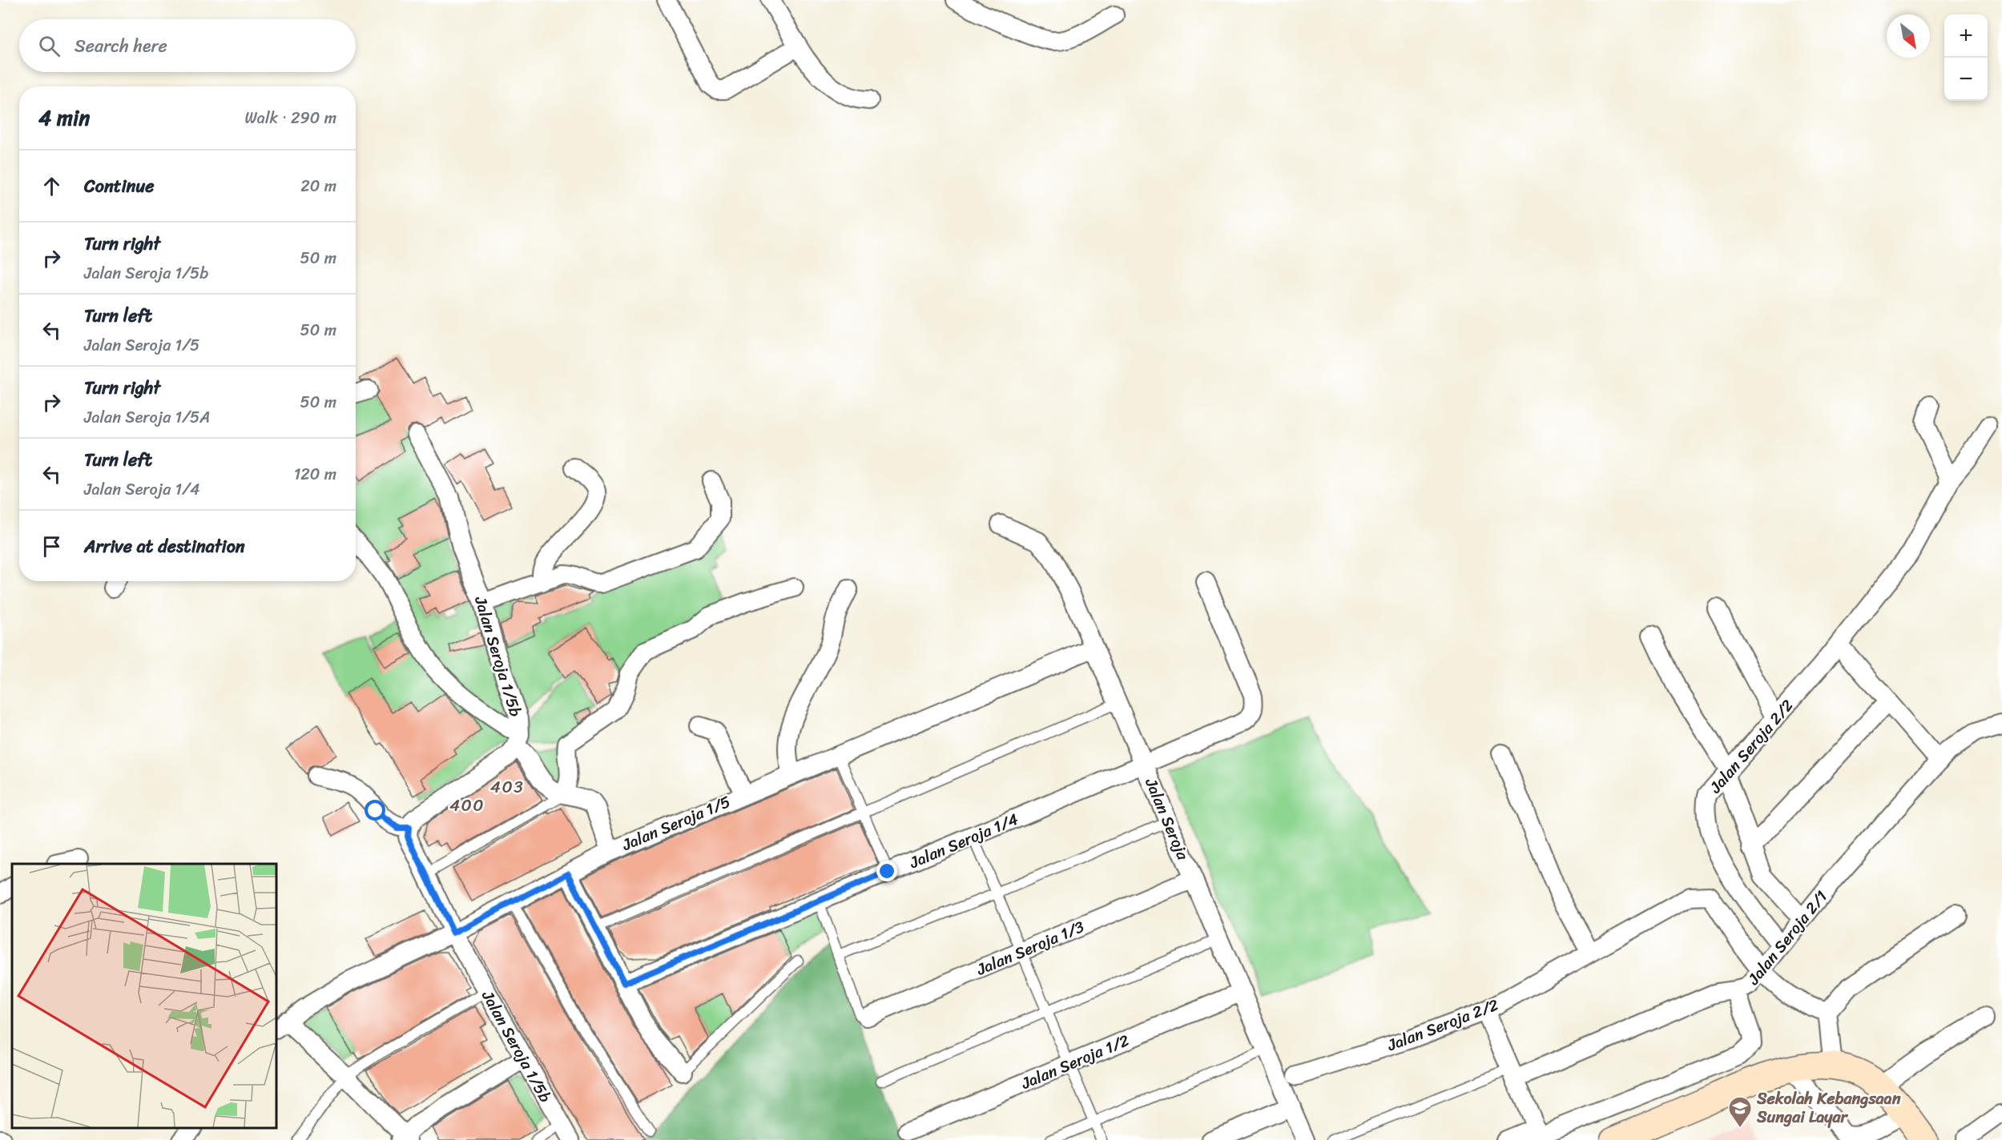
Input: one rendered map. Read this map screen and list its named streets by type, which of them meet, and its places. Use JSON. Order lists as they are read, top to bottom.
{
  "streets": {
    "street": [
      "Jalan Seroja 1/5b",
      "Jalan Seroja 2/2",
      "Jalan Seroja",
      "Jalan Seroja 1/5",
      "Jalan Seroja 1/4",
      "Jalan Seroja 2/1",
      "Jalan Seroja 1/3",
      "Jalan Seroja 1/2"
    ]
  },
  "crossings": [
    ["Jalan Seroja 1/5b", "Jalan Seroja 1/5"],
    ["Jalan Seroja", "Jalan Seroja 1/5"],
    ["Jalan Seroja", "Jalan Seroja 1/4"],
    ["Jalan Seroja", "Jalan Seroja 1/3"],
    ["Jalan Seroja", "Jalan Seroja 1/2"]
  ],
  "districts": ["403", "400"],
  "places": {
    "school or university": ["Sekolah Kebangsaan Sungai Layar"]
  },
  "north": "bottom right",
  "page": {
    "map_buttons": ["+", "−"],
    "search": "Search here",
    "heading": ["4 min", "Walk · 290 m"],
    "list": [
      ["Continue", "20 m"],
      ["Turn right", "Jalan Seroja 1/5b", "50 m"],
      ["Turn left", "Jalan Seroja 1/5", "50 m"],
      ["Turn right", "Jalan Seroja 1/5A", "50 m"],
      ["Turn left", "Jalan Seroja 1/4", "120 m"],
      "Arrive at destination"
    ]
  }
}
